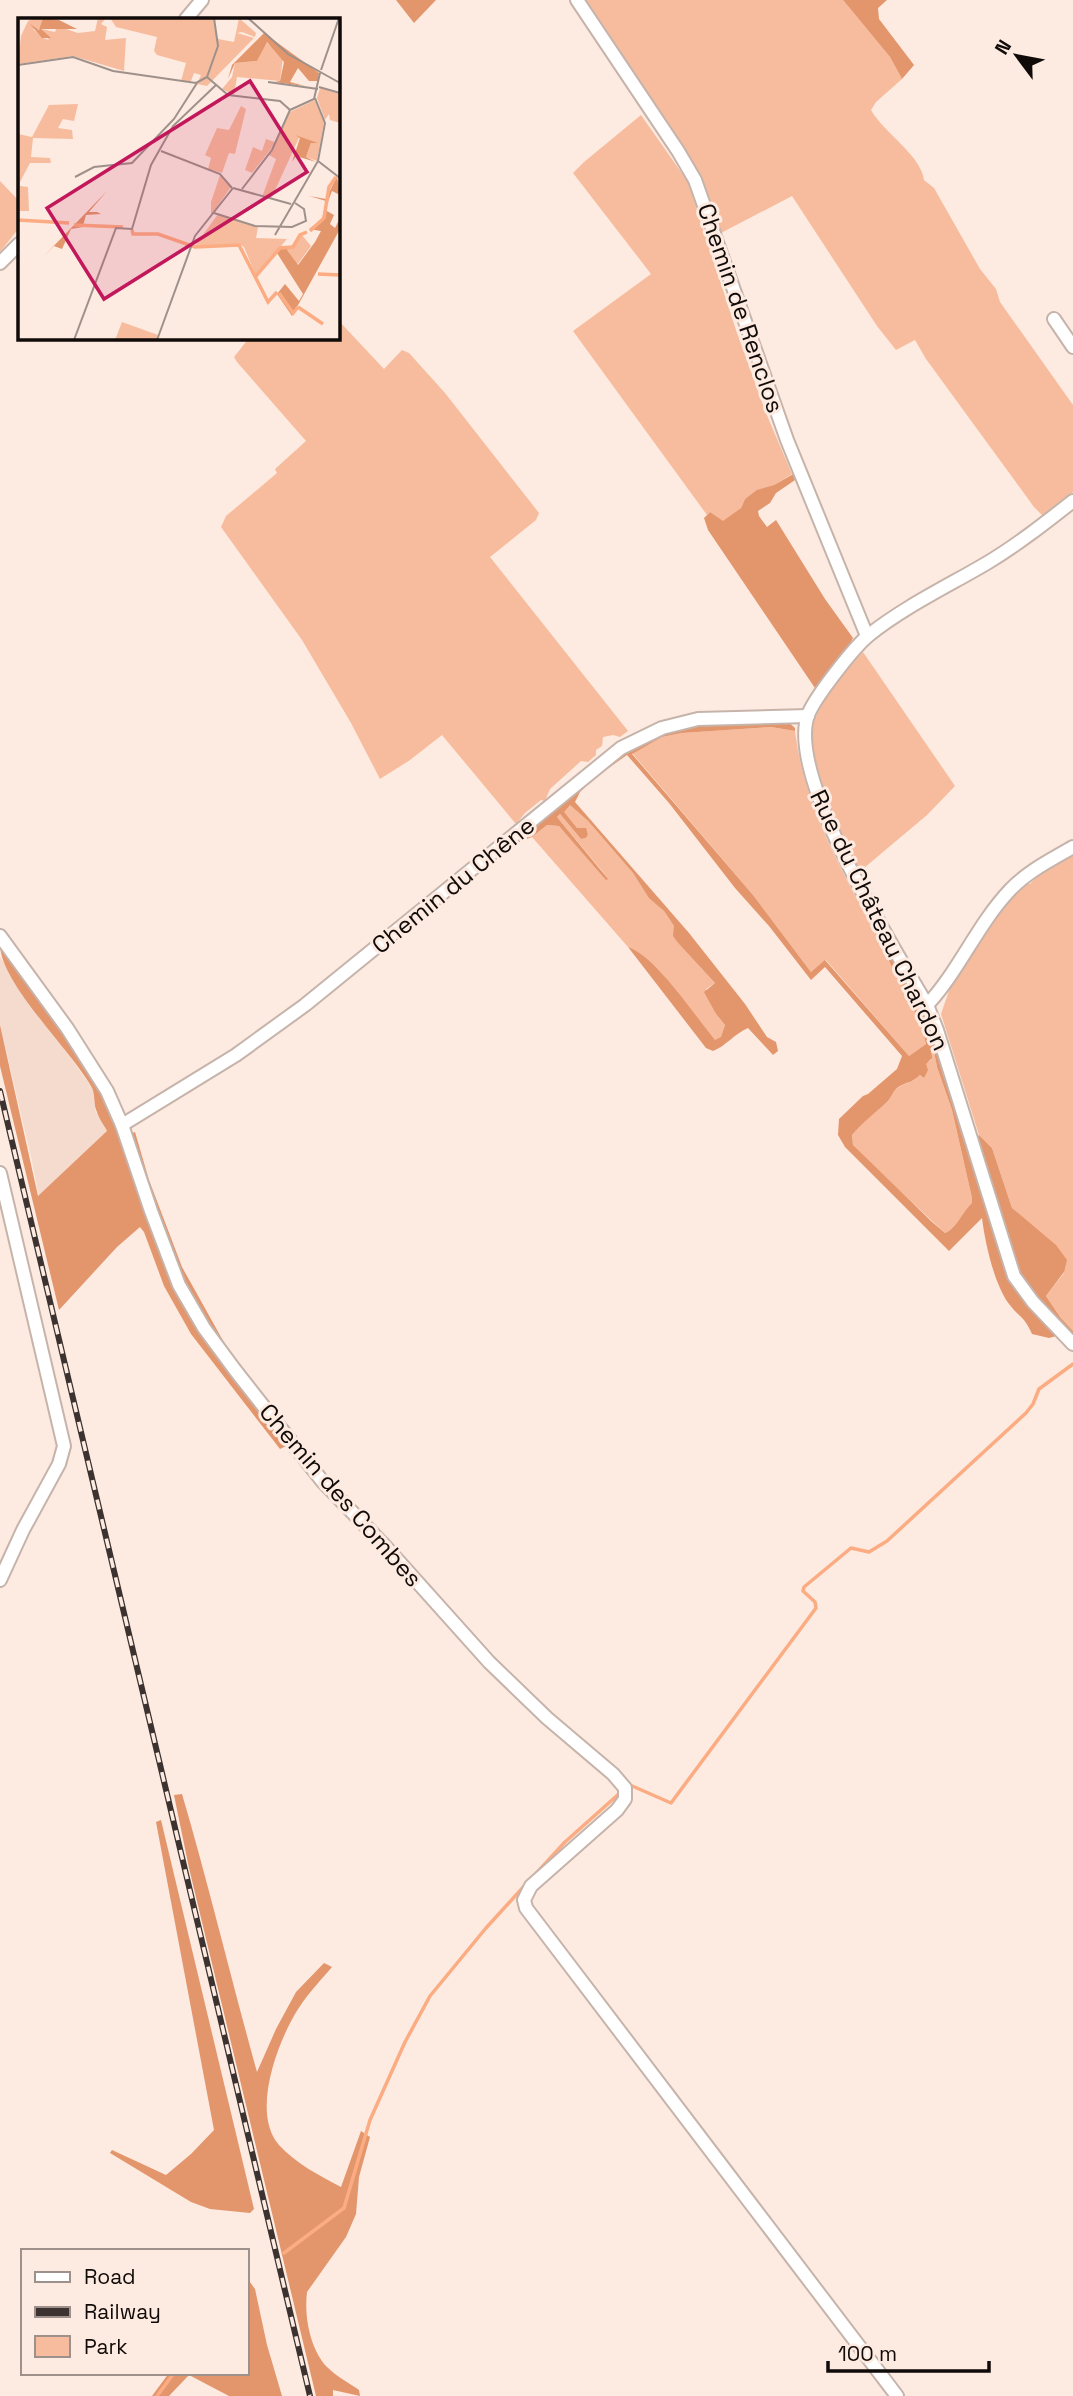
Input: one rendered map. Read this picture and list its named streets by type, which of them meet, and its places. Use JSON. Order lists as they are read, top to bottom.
{
  "streets": {
    "street": [
      "Chemin de Renclos",
      "Chemin du Chêne",
      "Rue du Château Chardon",
      "Chemin des Combes"
    ]
  },
  "crossings": [
    ["Chemin du Chêne", "Rue du Château Chardon"],
    ["Chemin du Chêne", "Chemin des Combes"]
  ],
  "legend": ["Road", "Railway", "Park"],
  "scale_bar": "100 m",
  "north": "top left"
}
